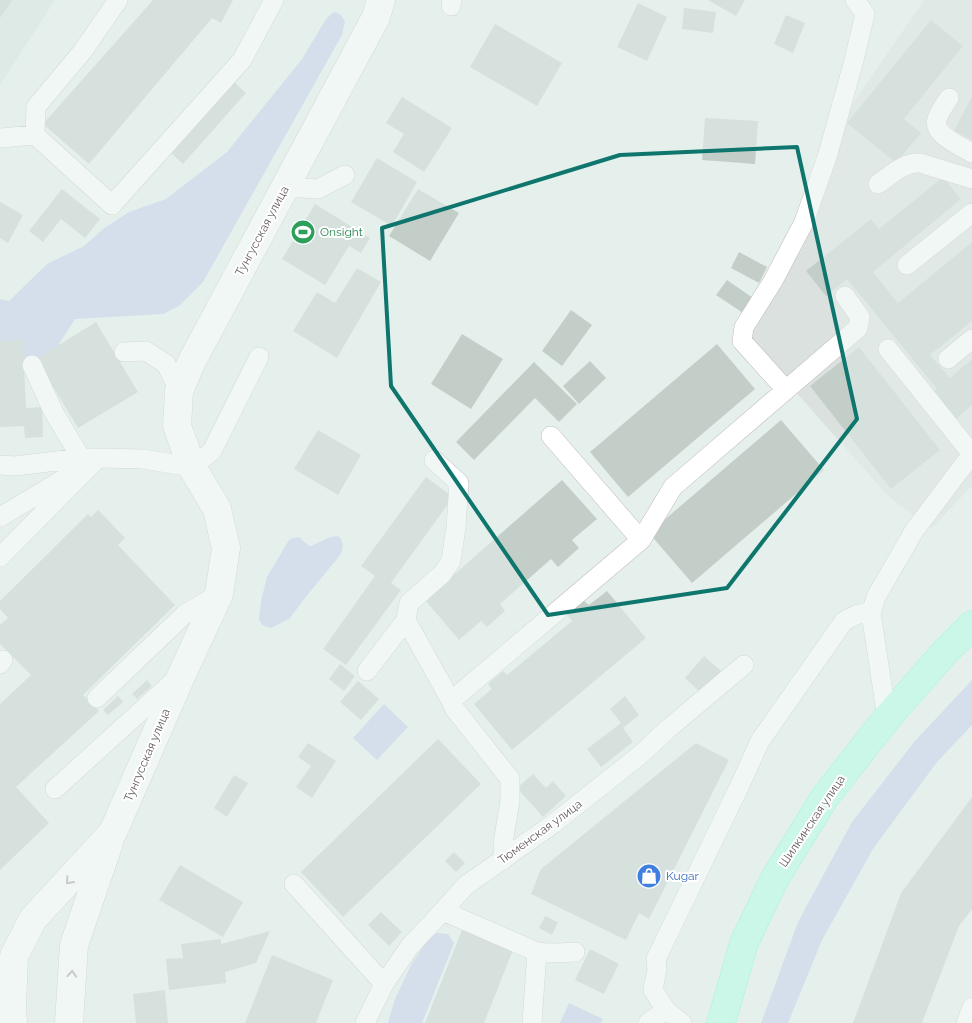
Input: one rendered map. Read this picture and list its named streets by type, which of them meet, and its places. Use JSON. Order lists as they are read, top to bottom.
{
  "streets": {
    "main road": ["Тунгусская улица", "Шилкинская улица"],
    "lane": ["Тюменская улица"]
  },
  "places": {
    "sports": ["Onsight"],
    "shop": ["Kugar"]
  }
}
